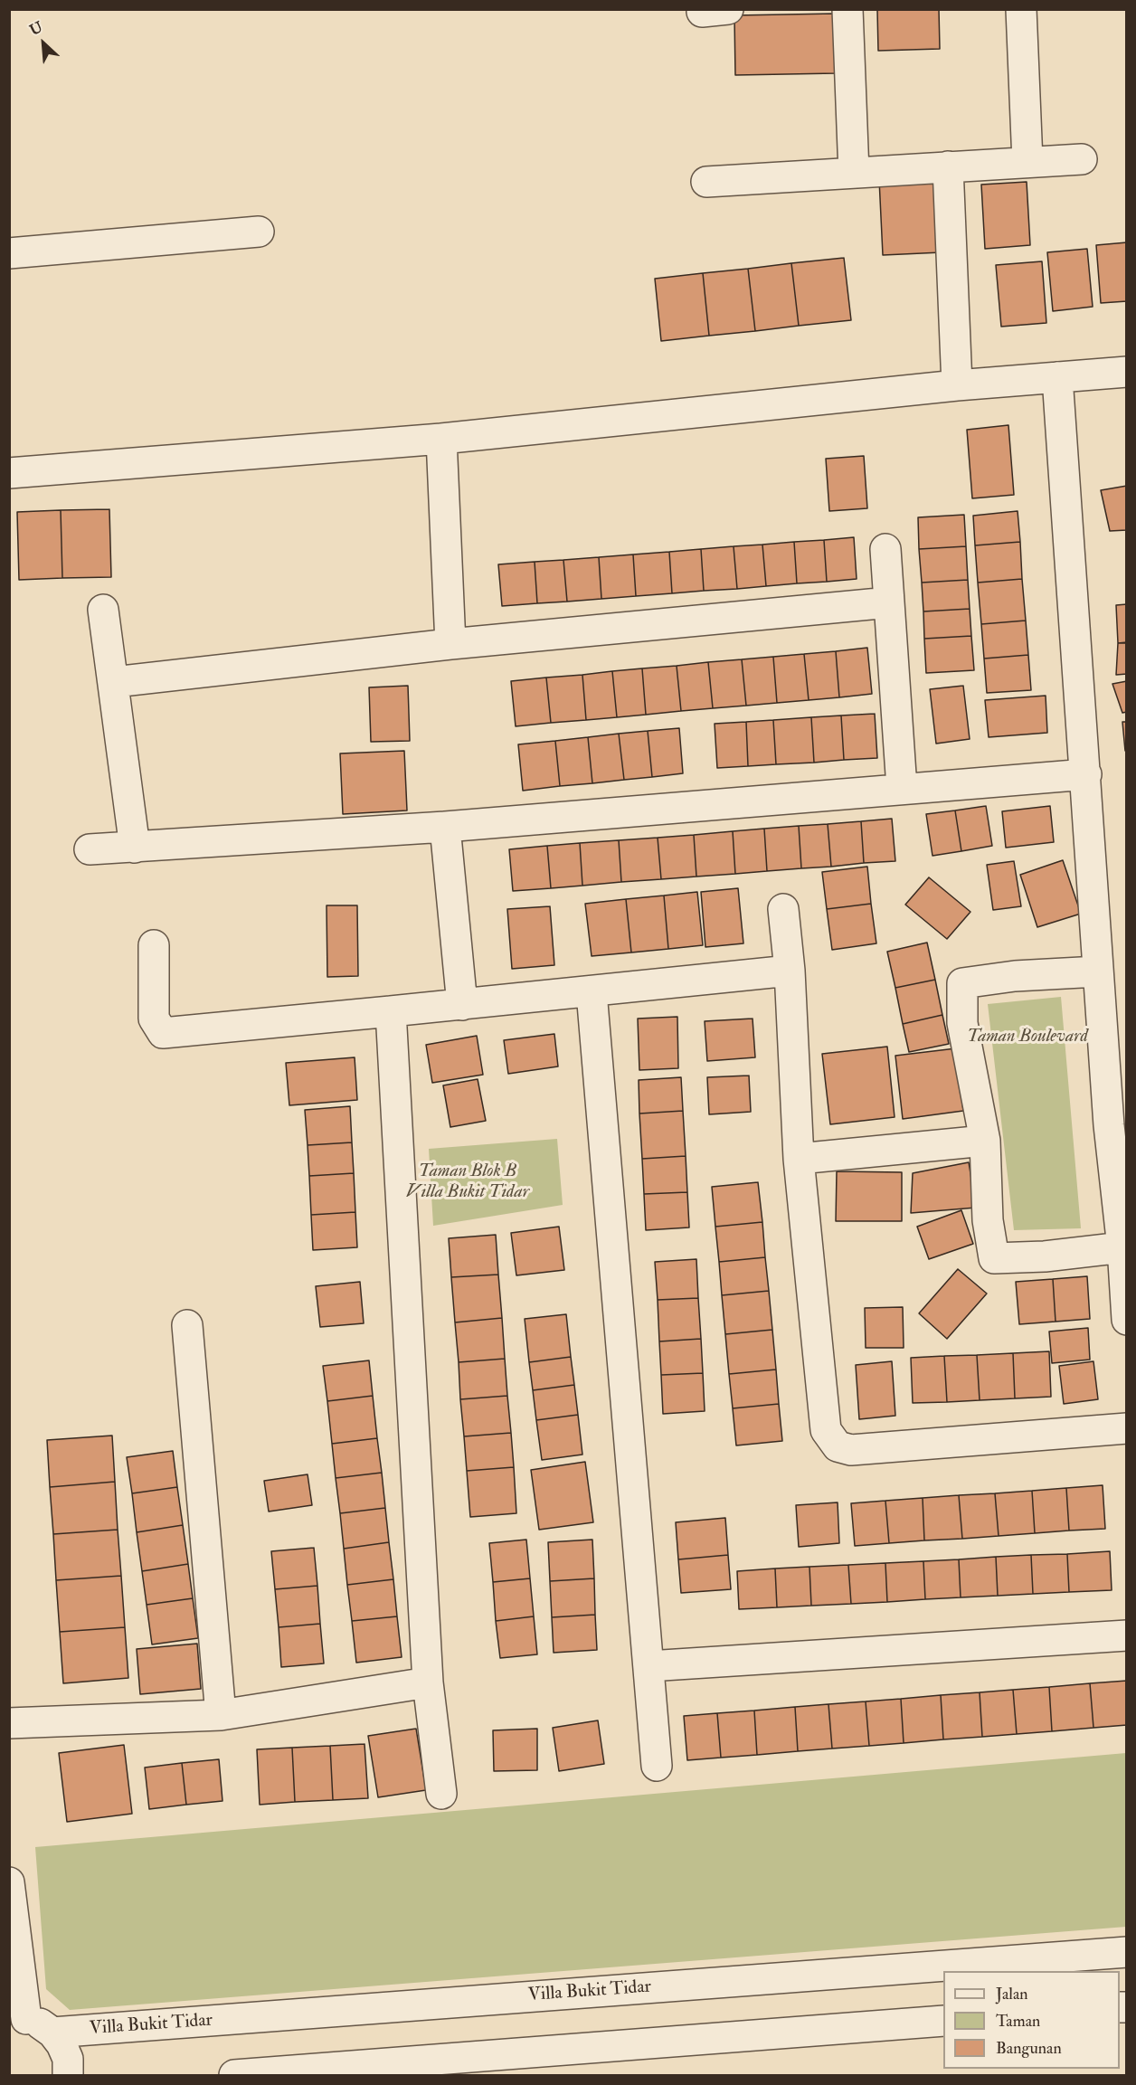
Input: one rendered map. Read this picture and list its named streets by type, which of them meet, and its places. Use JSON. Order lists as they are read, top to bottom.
{
  "streets": {
    "street": ["Villa Bukit Tidar"]
  },
  "parks": ["Taman Boulevard", "Taman Blok B Villa Bukit Tidar"],
  "legend": ["Jalan", "Taman", "Bangunan"],
  "north": "top left"
}
